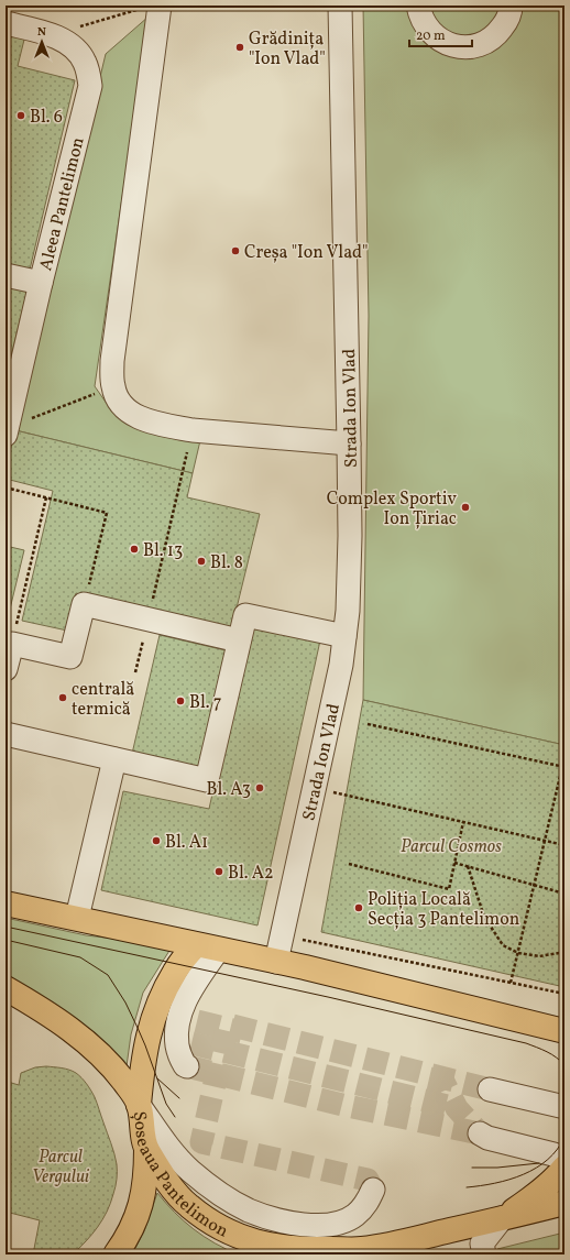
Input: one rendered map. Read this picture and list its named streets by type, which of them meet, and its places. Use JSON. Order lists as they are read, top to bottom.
{
  "streets": {
    "main road": ["Șoseaua Pantelimon"],
    "street": ["Aleea Pantelimon", "Strada Ion Vlad"]
  },
  "parks": ["Parcul Cosmos", "Parcul Vergului"],
  "places": [
    "Grădinița \"Ion Vlad\"",
    "Bl. 6",
    "Creșa \"Ion Vlad\"",
    "Complex Sportiv Ion Țiriac",
    "Bl. 13",
    "Bl. 8",
    "centrală termică",
    "Bl. 7",
    "Bl. A3",
    "Bl. A1",
    "Bl. A2",
    "Poliția Locală Secția 3 Pantelimon"
  ],
  "scale_bar": "20 m",
  "north": "top"
}
